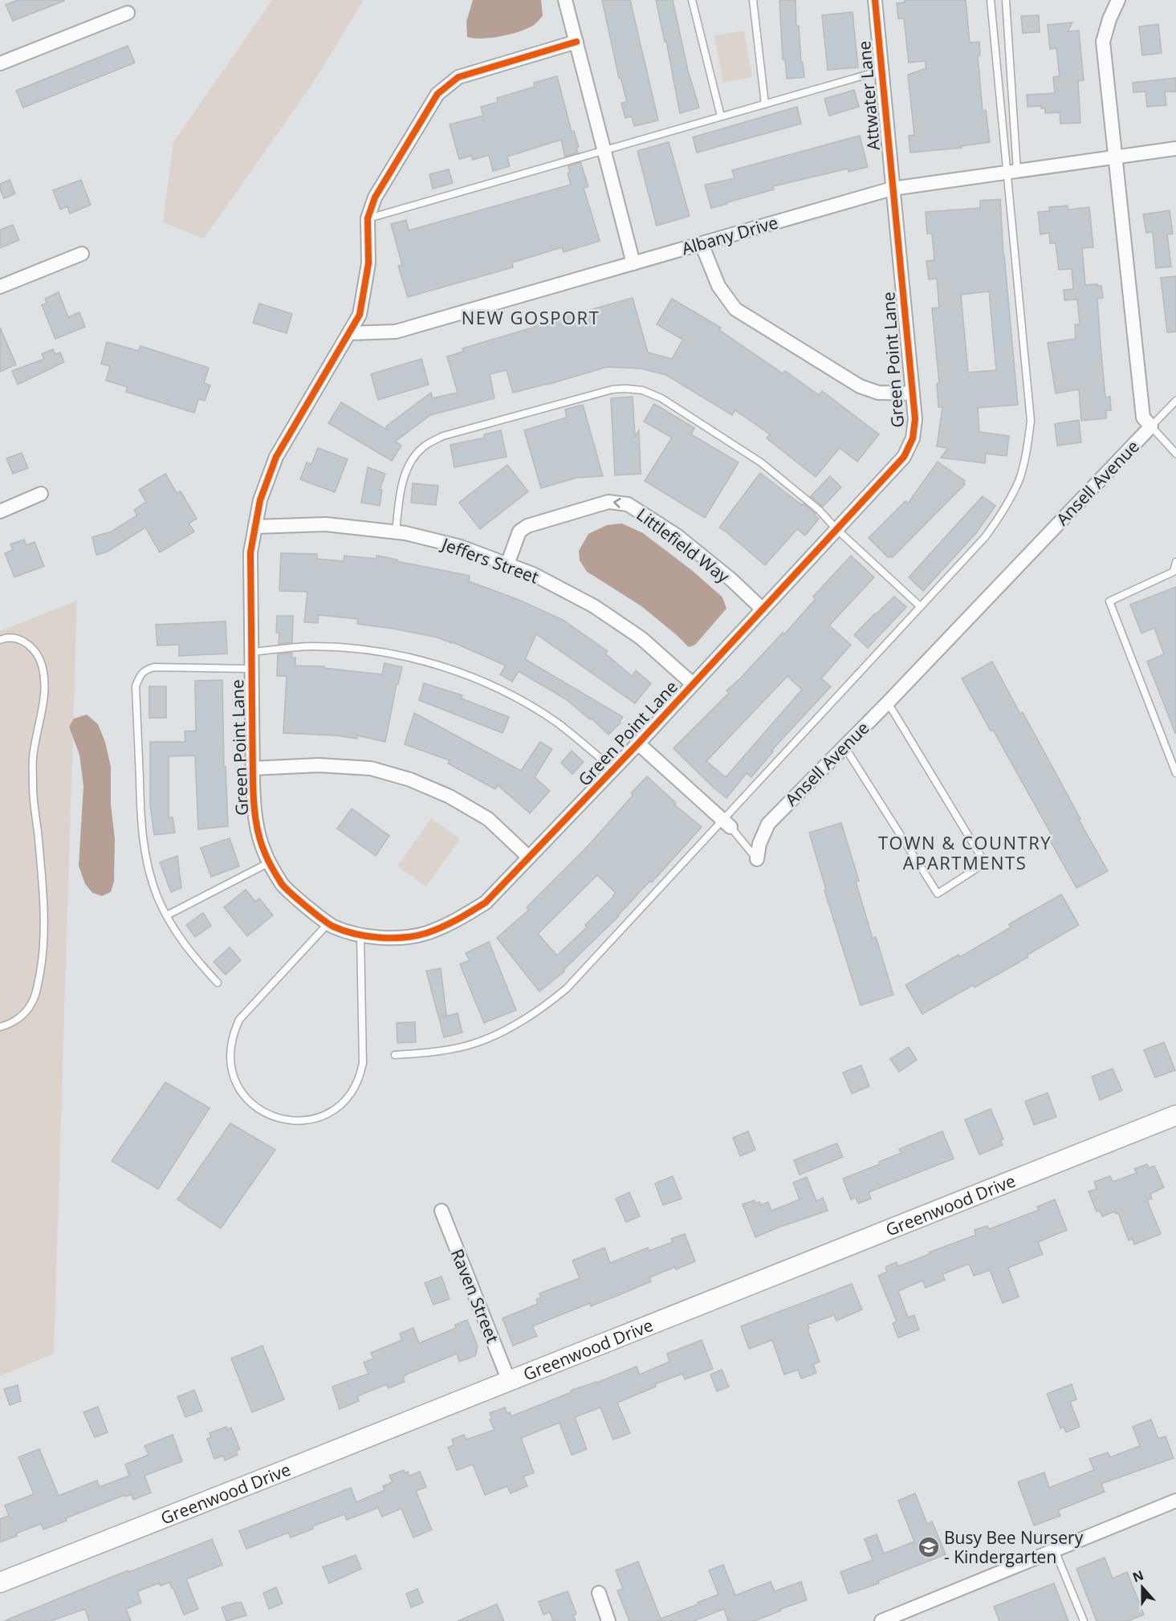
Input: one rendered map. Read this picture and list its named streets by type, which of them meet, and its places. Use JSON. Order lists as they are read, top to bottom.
{
  "streets": {
    "street": [
      "Attwater Lane",
      "Albany Drive",
      "Green Point Lane",
      "Ansell Avenue",
      "Littlefield Way",
      "Jeffers Street",
      "Greenwood Drive",
      "Raven Street"
    ]
  },
  "crossings": [
    ["Attwater Lane", "Albany Drive"],
    ["Attwater Lane", "Green Point Lane"],
    ["Albany Drive", "Green Point Lane"],
    ["Albany Drive", "Ansell Avenue"],
    ["Green Point Lane", "Littlefield Way"],
    ["Green Point Lane", "Jeffers Street"],
    ["Littlefield Way", "Jeffers Street"],
    ["Greenwood Drive", "Raven Street"]
  ],
  "one_way": ["Littlefield Way"],
  "districts": ["NEW GOSPORT", "TOWN & COUNTRY APARTMENTS"],
  "places": {
    "school or university": ["Busy Bee Nursery - Kindergarten"]
  },
  "north": "top"
}
